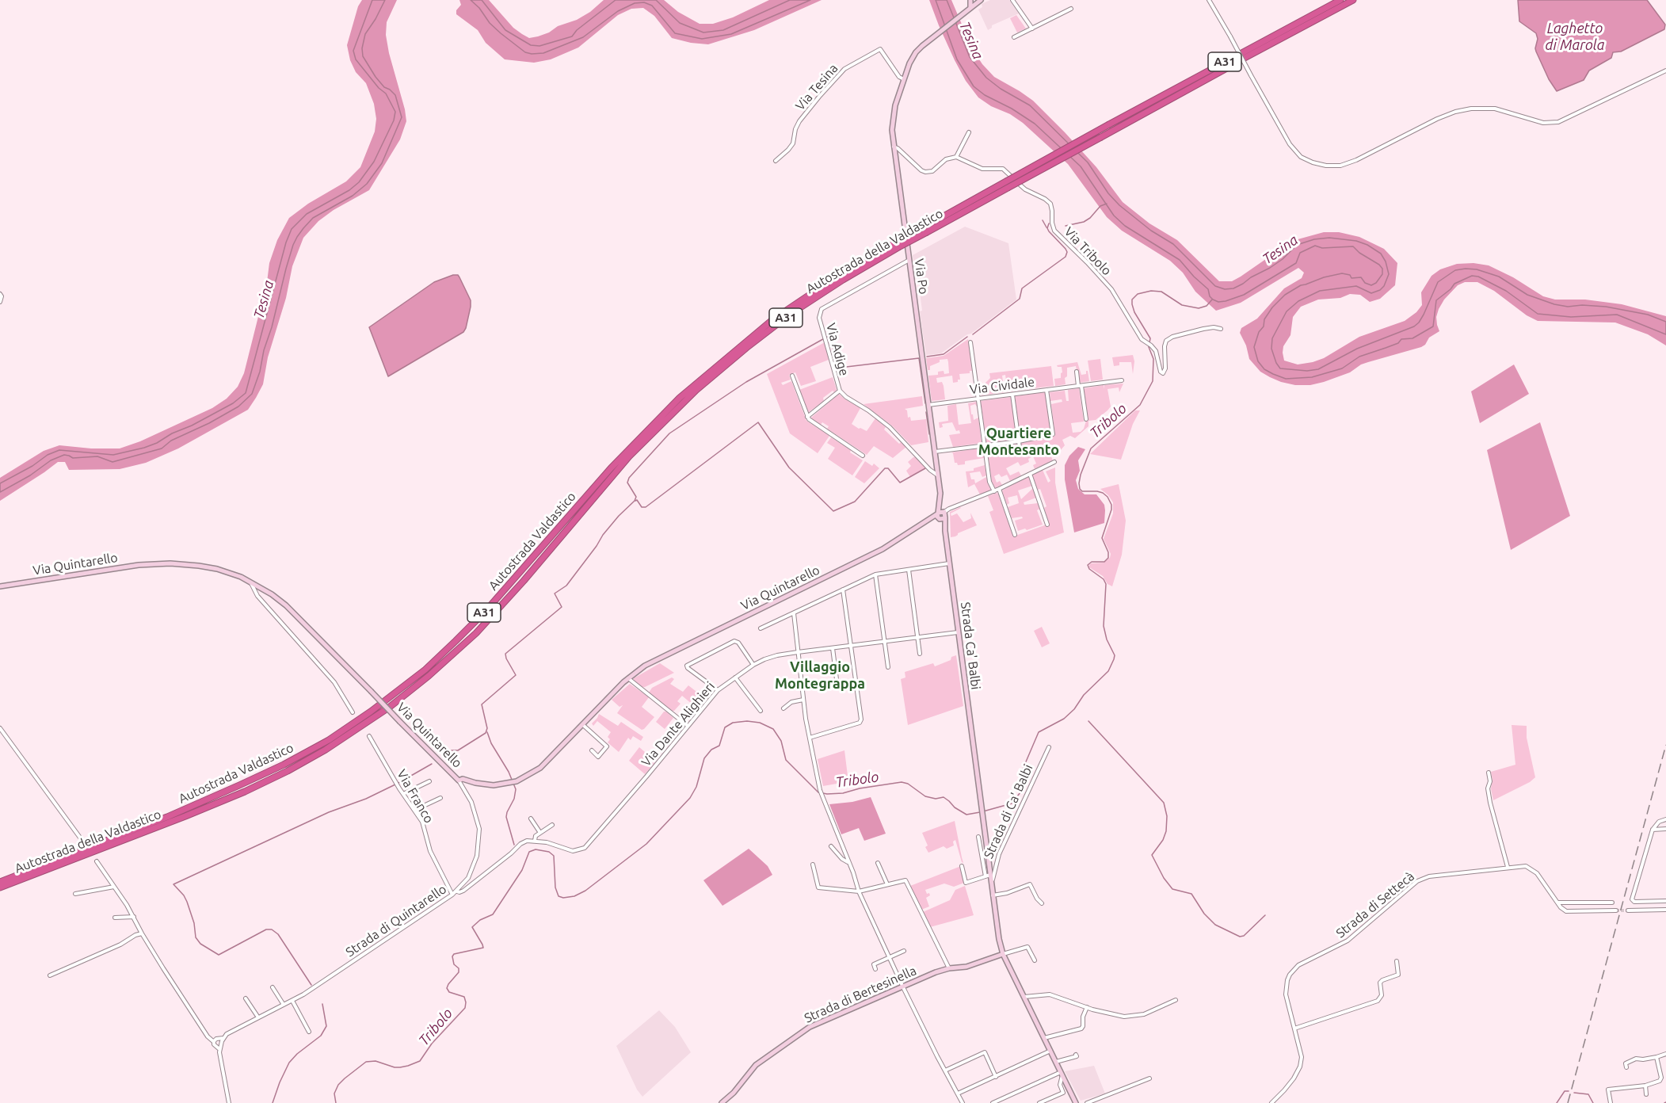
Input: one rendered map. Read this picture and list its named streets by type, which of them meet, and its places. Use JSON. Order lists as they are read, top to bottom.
{
  "streets": {
    "highway": ["A31", "Autostrada della Valdastico", "Autostrada Valdastico"],
    "street": [
      "Via Tesina",
      "Via Tribolo",
      "Via Po",
      "Via Adige",
      "Via Cividale",
      "Via Quintarello",
      "Strada Ca' Balbi",
      "Via Dante Alighieri",
      "Via Franco",
      "Strada di Ca' Balbi",
      "Strada di Settecà",
      "Strada di Quintarello",
      "Strada di Bertesinella"
    ]
  },
  "crossings": [
    ["Via Tesina", "Via Po"],
    ["Autostrada della Valdastico", "Autostrada Valdastico"],
    ["Via Po", "Via Adige"],
    ["Via Po", "Via Cividale"],
    ["Via Po", "Via Quintarello"],
    ["Via Po", "Strada Ca' Balbi"],
    ["Via Quintarello", "Strada Ca' Balbi"],
    ["Via Quintarello", "Strada di Quintarello"],
    ["Strada Ca' Balbi", "Via Dante Alighieri"],
    ["Strada Ca' Balbi", "Strada di Ca' Balbi"],
    ["Via Franco", "Strada di Quintarello"],
    ["Strada di Ca' Balbi", "Strada di Bertesinella"]
  ],
  "districts": ["Quartiere Montesanto", "Villaggio Montegrappa"],
  "water": ["Laghetto di Marola", "Tesina", "Tribolo"]
}
